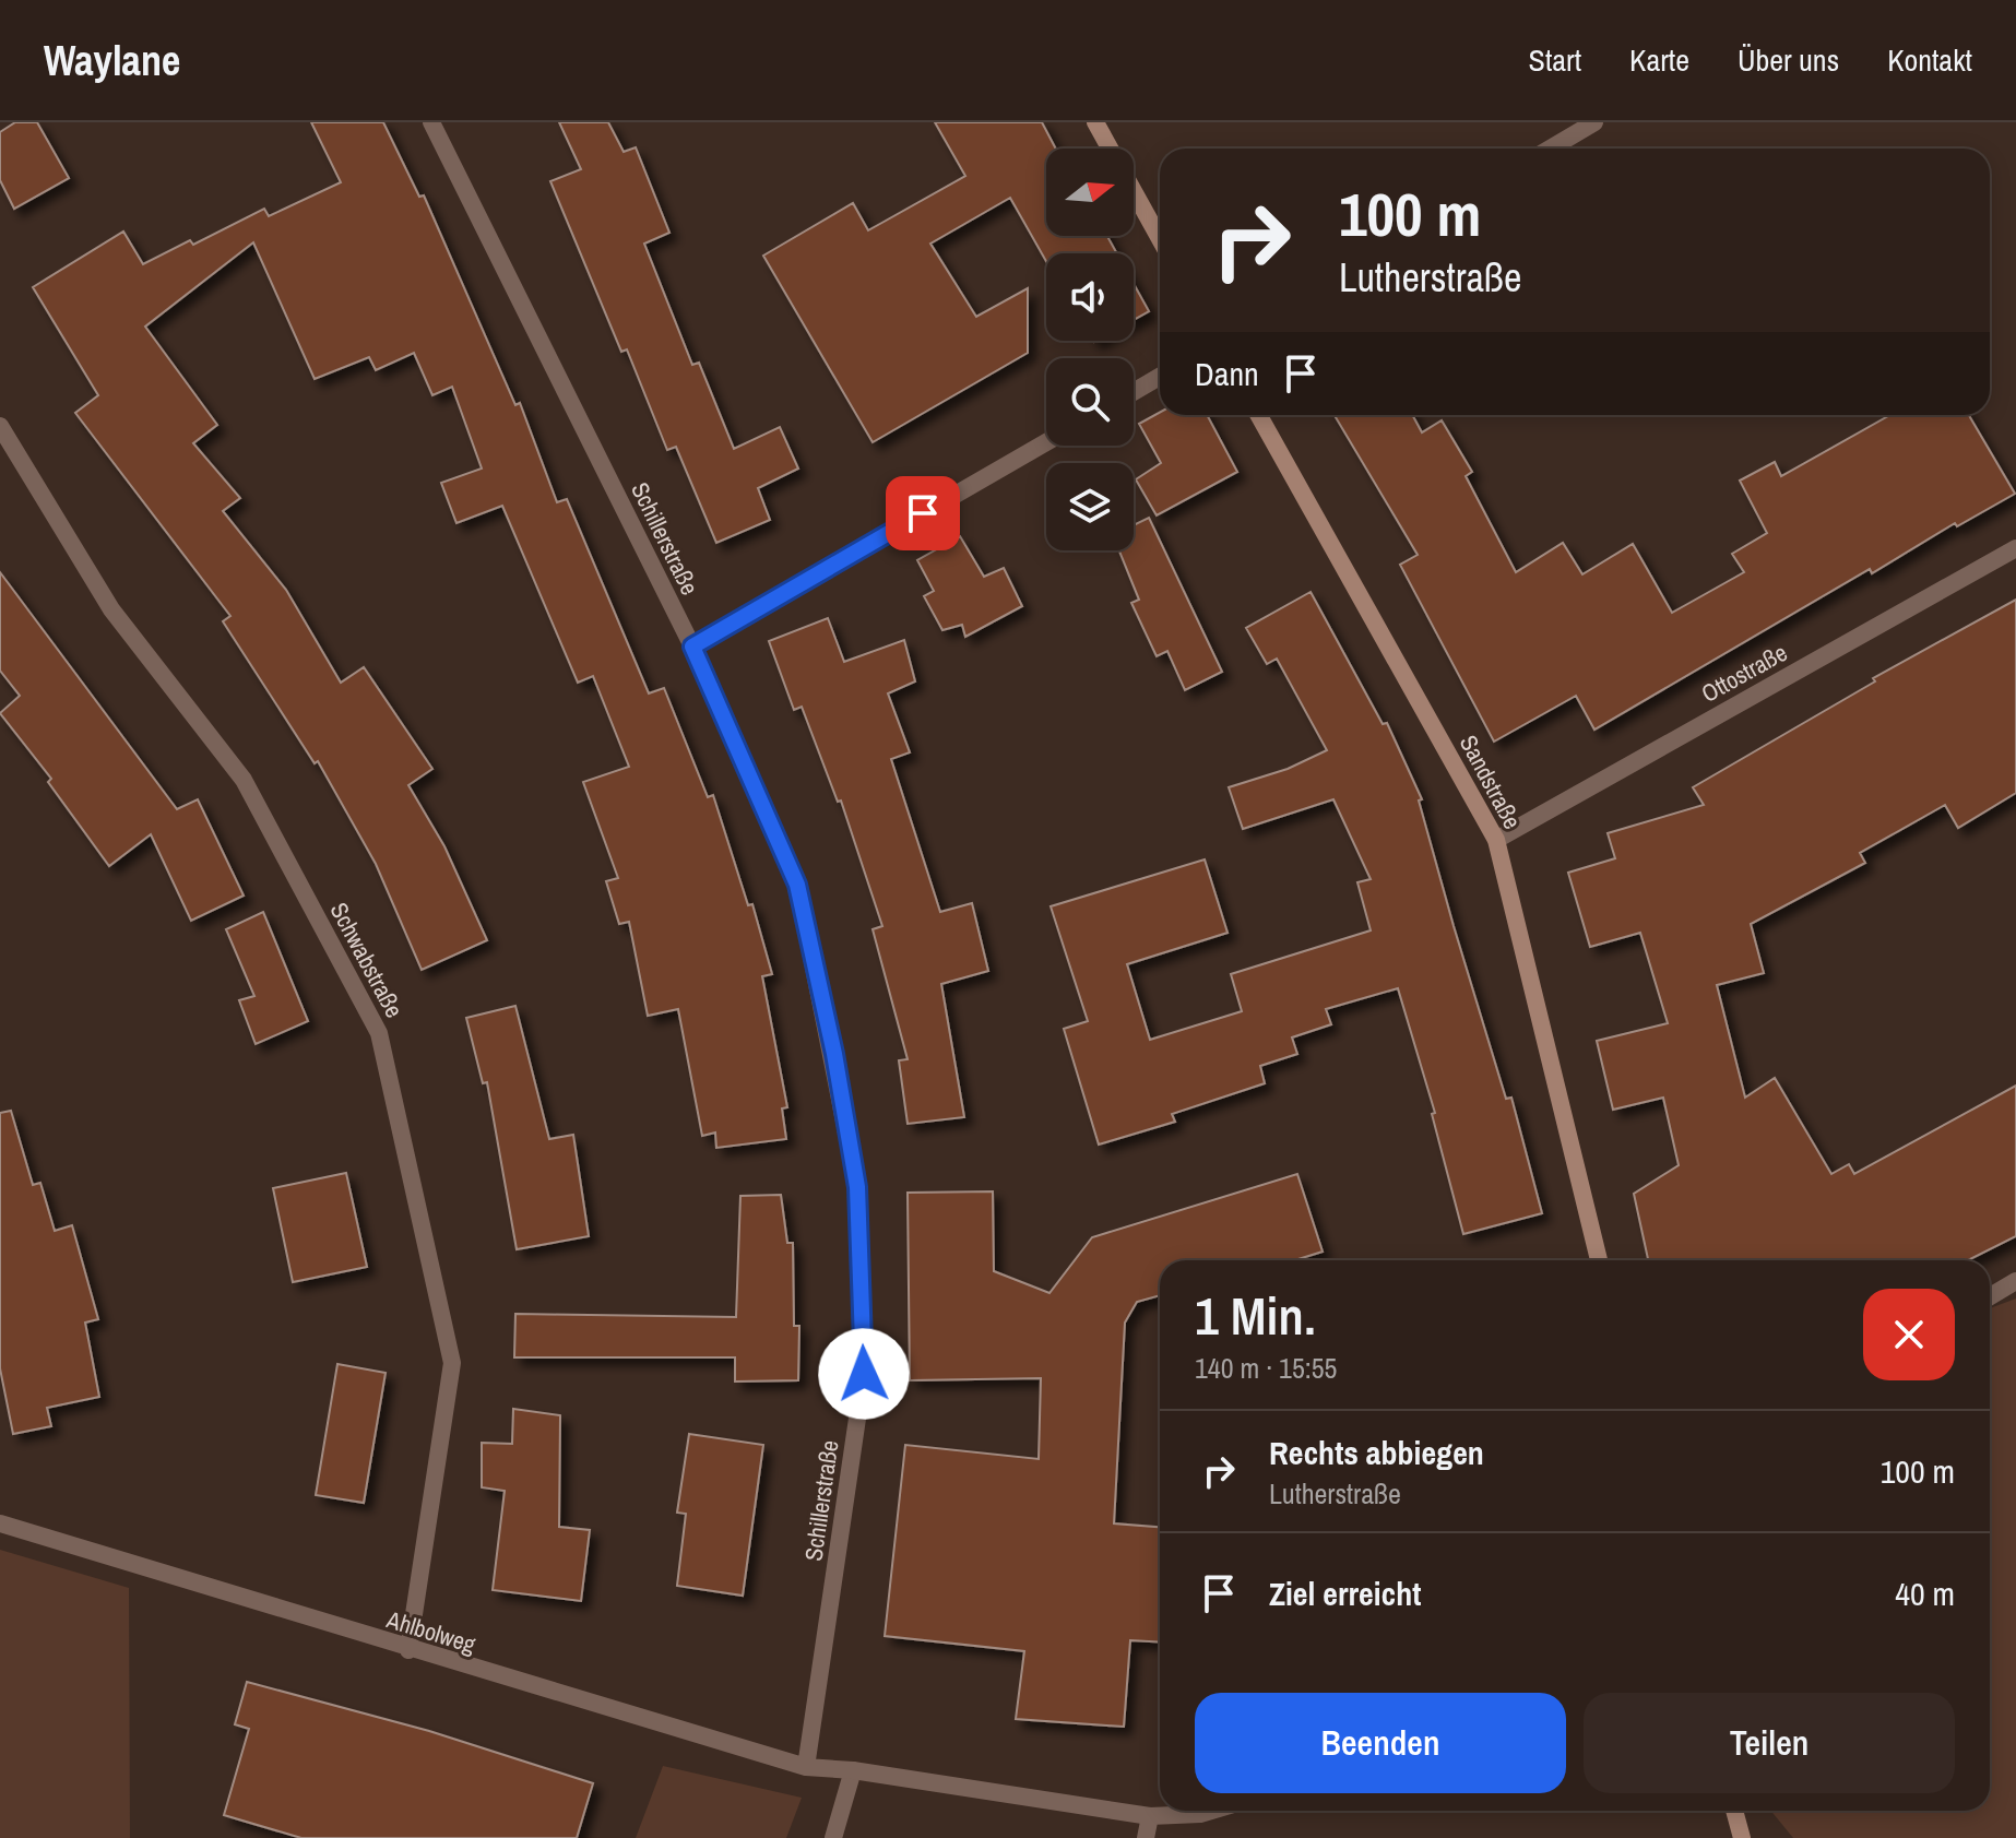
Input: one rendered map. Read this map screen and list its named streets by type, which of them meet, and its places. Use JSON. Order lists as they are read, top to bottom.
{
  "streets": {
    "main road": ["Sandstraße"],
    "street": [
      "Schillerstraße",
      "Ottostraße",
      "Schwabstraße",
      "Ahlbolweg"
    ]
  },
  "crossings": [
    ["Schillerstraße", "Ahlbolweg"],
    ["Ottostraße", "Sandstraße"],
    ["Schwabstraße", "Ahlbolweg"]
  ],
  "north": "right",
  "page": {
    "header": "Waylane",
    "nav": [
      "Start",
      "Karte",
      "Über uns",
      "Kontakt"
    ],
    "turn": ["100 m", "Lutherstraße"],
    "then": "Dann",
    "heading": ["1 Min.", "140 m · 15:55"],
    "list": [
      {
        "name": "Rechts abbiegen",
        "note": "Lutherstraße",
        "value": "100 m"
      },
      {
        "name": "Ziel erreicht",
        "value": "40 m"
      }
    ],
    "buttons": ["Beenden", "Teilen"]
  }
}
